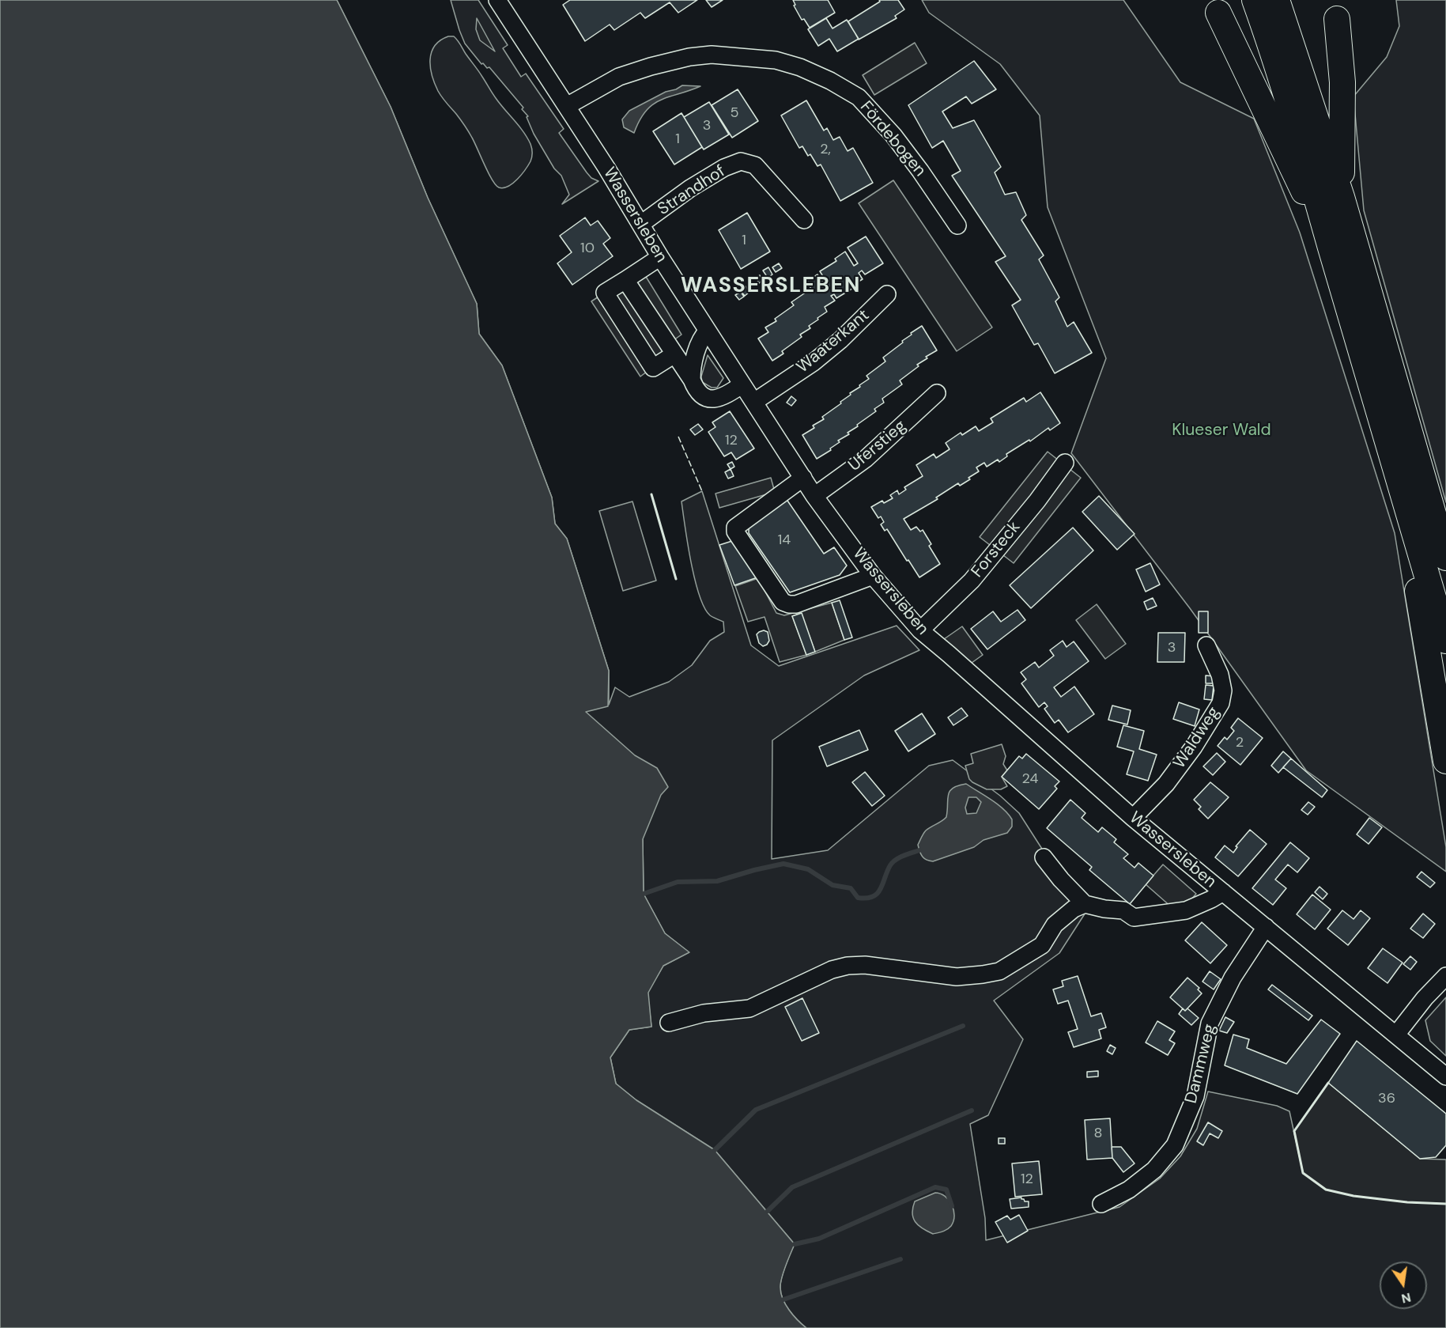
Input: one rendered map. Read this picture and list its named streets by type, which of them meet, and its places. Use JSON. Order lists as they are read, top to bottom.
{
  "streets": {
    "street": [
      "Fördebogen",
      "Strandhof",
      "Wassersleben",
      "Waaterkant",
      "Uferstieg",
      "Forsteck",
      "Waldweg",
      "Dammweg"
    ]
  },
  "crossings": [
    ["Fördebogen", "Wassersleben"],
    ["Strandhof", "Wassersleben"],
    ["Wassersleben", "Waaterkant"],
    ["Wassersleben", "Uferstieg"],
    ["Wassersleben", "Forsteck"],
    ["Wassersleben", "Waldweg"],
    ["Wassersleben", "Dammweg"]
  ],
  "districts": ["WASSERSLEBEN"],
  "parks": ["Klueser Wald"],
  "house_numbers": [
    "5",
    "3",
    "1",
    "2,",
    "1",
    "10",
    "12",
    "14",
    "3",
    "2",
    "24",
    "36",
    "8",
    "12"
  ],
  "north": "bottom"
}
